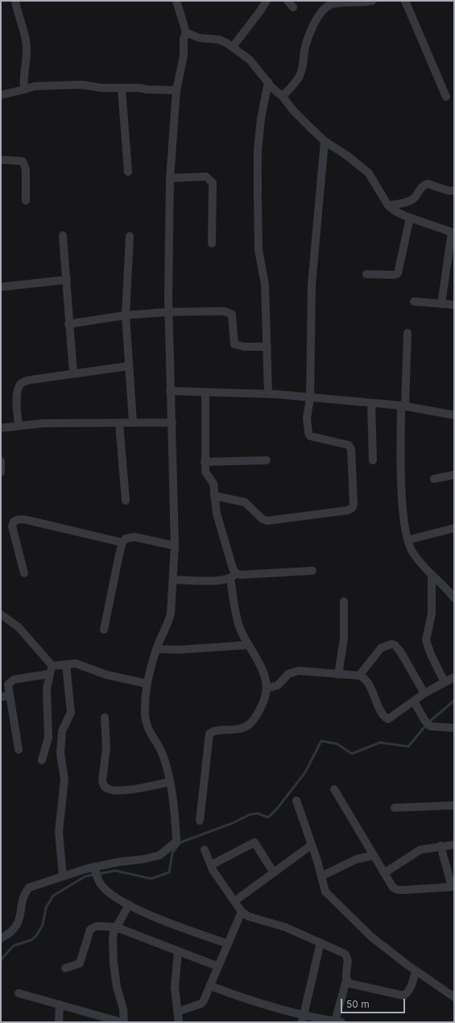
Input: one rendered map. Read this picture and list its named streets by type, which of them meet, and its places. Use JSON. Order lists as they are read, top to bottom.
{
  "scale_bar": "50 m"
}
